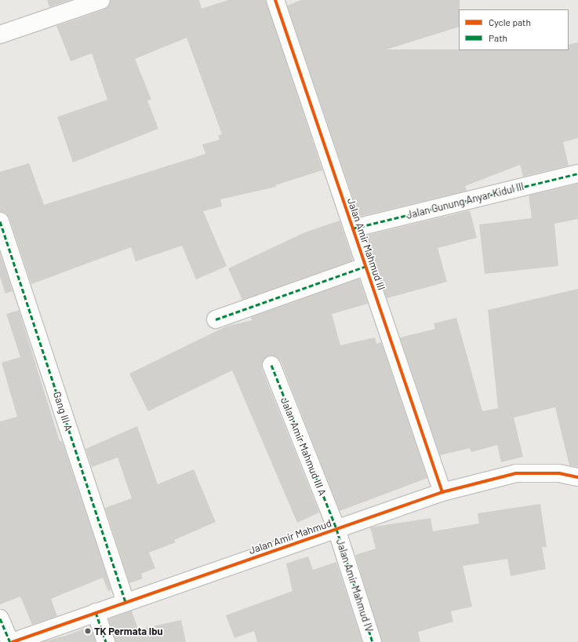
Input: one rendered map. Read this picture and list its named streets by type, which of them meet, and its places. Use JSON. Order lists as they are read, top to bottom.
{
  "streets": {
    "street": [
      "Jalan Gunung Anyar Kidul III",
      "Jalan Amir Mahmud III",
      "Gang III A",
      "Jalan Amir Mahmud III A",
      "Jalan Amir Mahmud",
      "Jalan Amir Mahmud IV"
    ]
  },
  "crossings": [
    ["Jalan Gunung Anyar Kidul III", "Jalan Amir Mahmud III"],
    ["Jalan Amir Mahmud III", "Jalan Amir Mahmud"],
    ["Gang III A", "Jalan Amir Mahmud"],
    ["Jalan Amir Mahmud III A", "Jalan Amir Mahmud"],
    ["Jalan Amir Mahmud III A", "Jalan Amir Mahmud IV"],
    ["Jalan Amir Mahmud", "Jalan Amir Mahmud IV"]
  ],
  "places": ["TK Permata Ibu"],
  "legend": ["Cycle path", "Path"]
}
